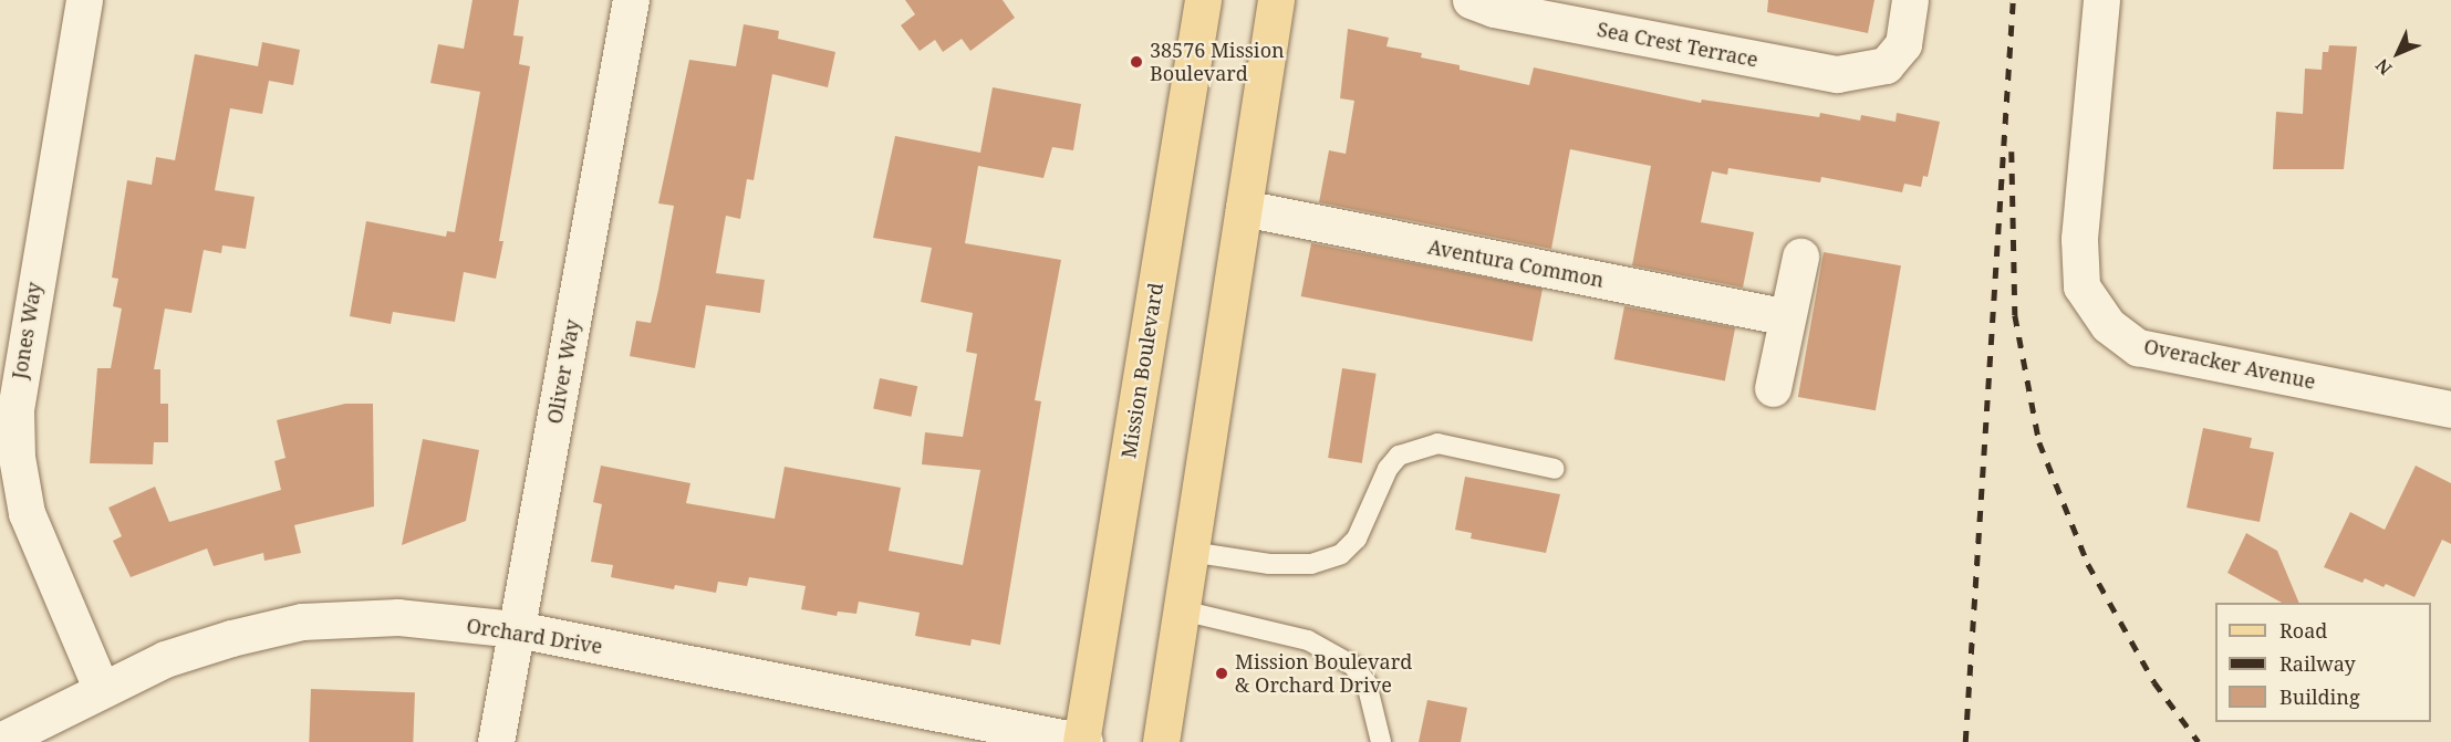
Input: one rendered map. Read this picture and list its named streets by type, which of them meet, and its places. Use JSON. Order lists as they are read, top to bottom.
{
  "streets": {
    "main road": ["Mission Boulevard"],
    "street": [
      "Sea Crest Terrace",
      "Aventura Common",
      "Jones Way",
      "Overacker Avenue",
      "Oliver Way",
      "Orchard Drive"
    ]
  },
  "crossings": [
    ["Jones Way", "Orchard Drive"],
    ["Mission Boulevard", "Orchard Drive"],
    ["Oliver Way", "Orchard Drive"]
  ],
  "places": ["38576 Mission Boulevard", "Mission Boulevard & Orchard Drive"],
  "legend": ["Road", "Railway", "Building"],
  "north": "bottom left"
}
